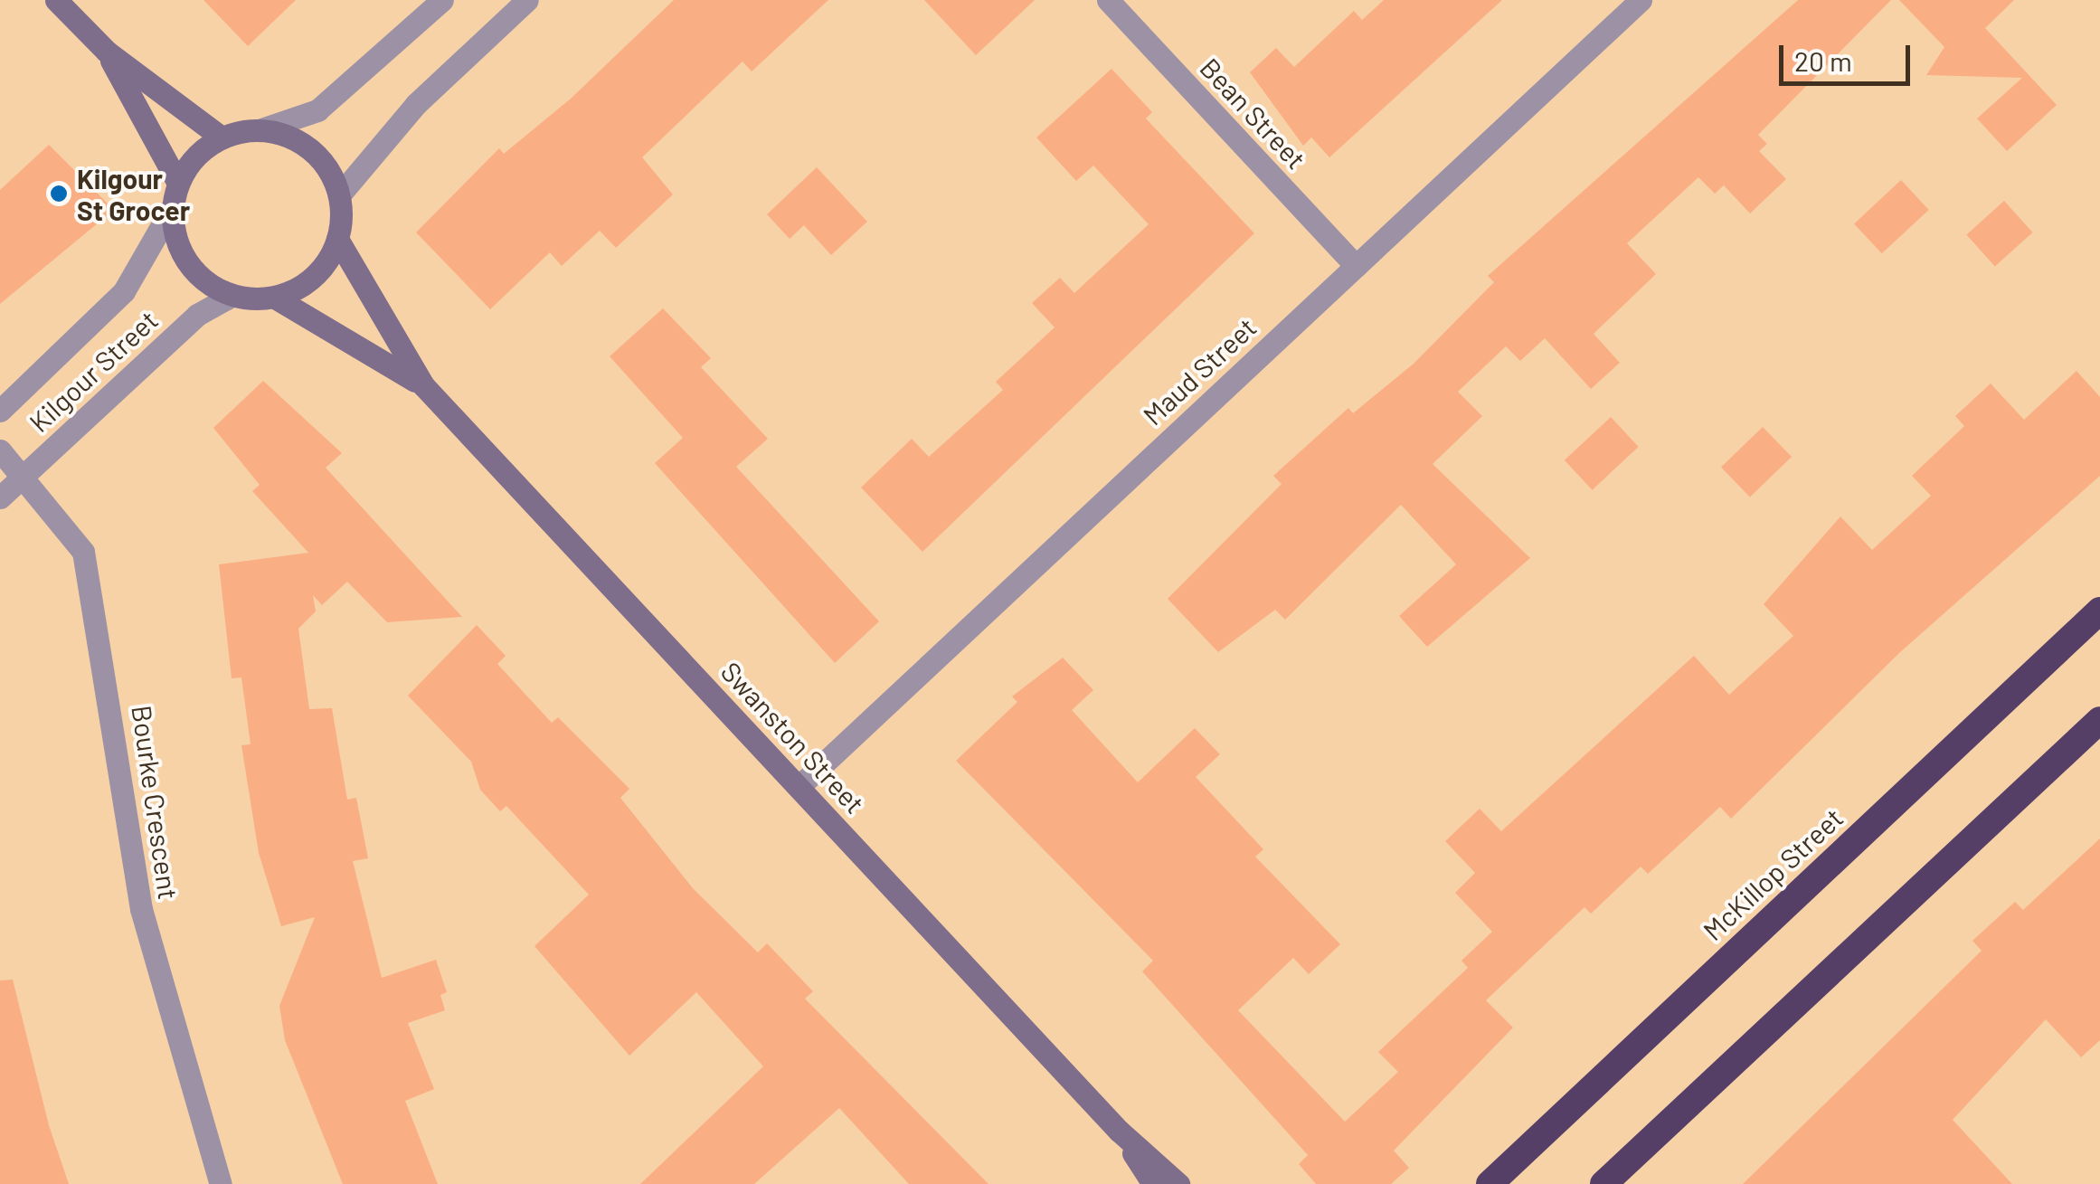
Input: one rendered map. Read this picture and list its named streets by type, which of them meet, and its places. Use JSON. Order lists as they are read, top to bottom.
{
  "streets": {
    "highway": ["McKillop Street"],
    "street": [
      "Bean Street",
      "Kilgour Street",
      "Maud Street",
      "Swanston Street",
      "Bourke Crescent"
    ]
  },
  "crossings": [
    ["Bean Street", "Maud Street"],
    ["Kilgour Street", "Swanston Street"],
    ["Kilgour Street", "Bourke Crescent"],
    ["Maud Street", "Swanston Street"]
  ],
  "places": ["Kilgour St Grocer"],
  "scale_bar": "20 m"
}
